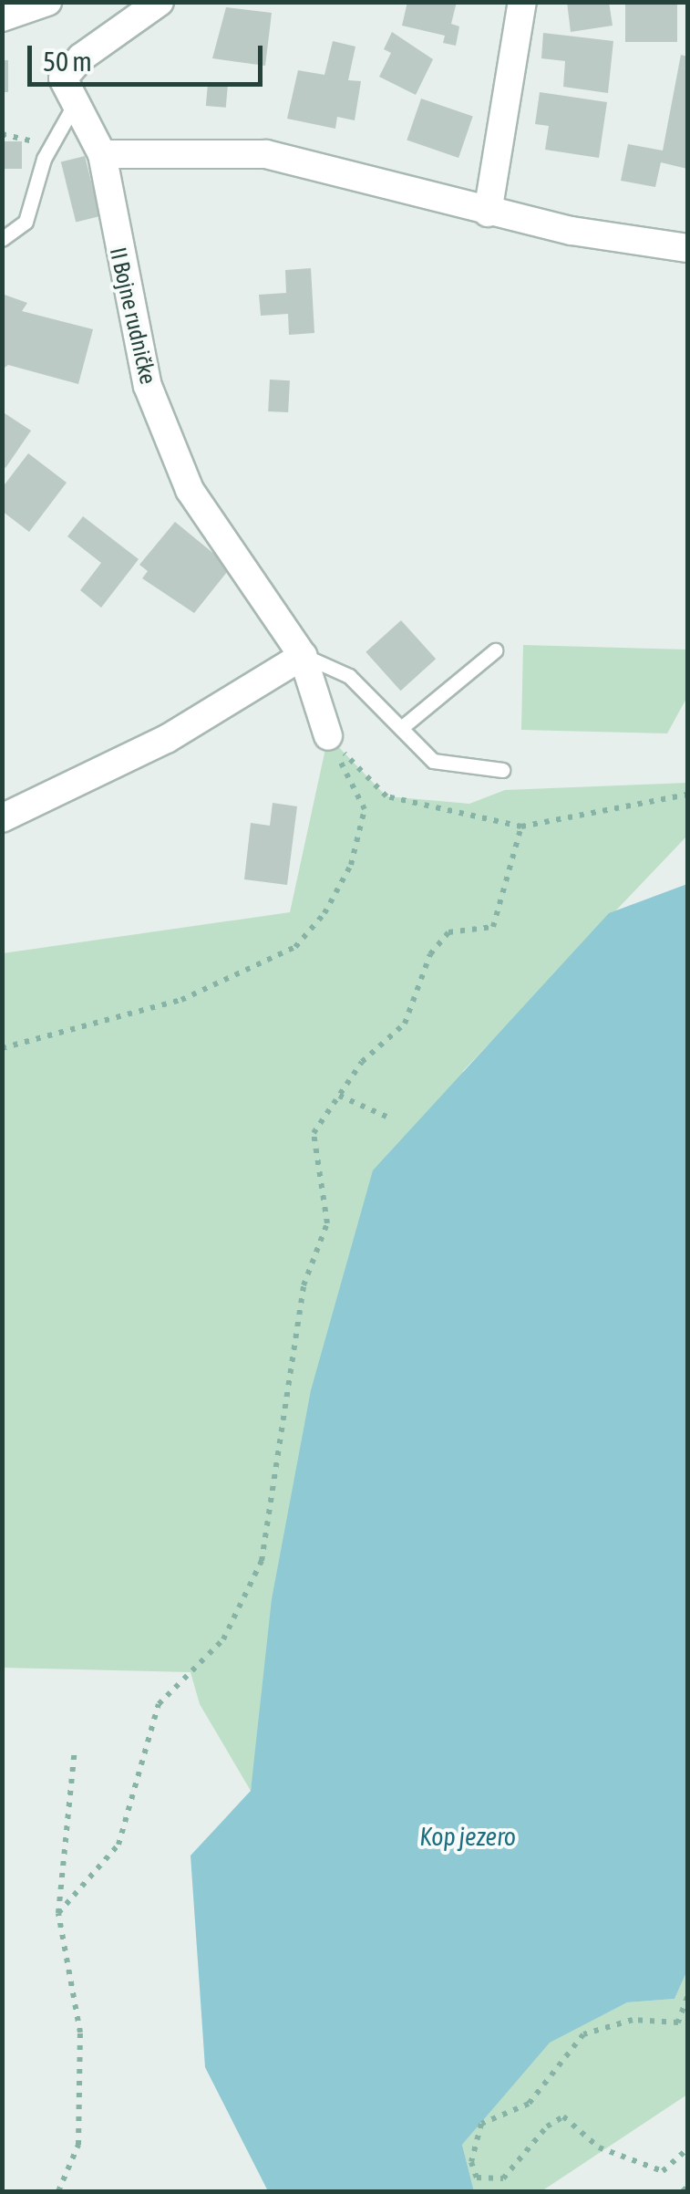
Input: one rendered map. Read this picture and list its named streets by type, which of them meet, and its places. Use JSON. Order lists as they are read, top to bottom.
{
  "streets": {
    "street": ["II Bojne rudničke"]
  },
  "water": ["Kop jezero"],
  "scale_bar": "50 m"
}
